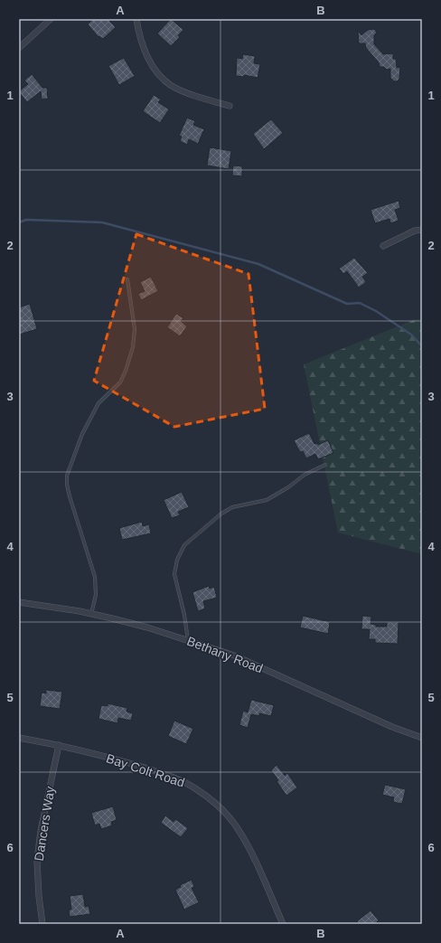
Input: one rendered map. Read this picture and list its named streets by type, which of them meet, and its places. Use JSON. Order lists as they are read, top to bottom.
{
  "streets": {
    "street": ["Bethany Road", "Bay Colt Road", "Dancers Way"]
  },
  "crossings": [
    ["Bay Colt Road", "Dancers Way"]
  ],
  "grid": {
    "columns": ["A", "B"],
    "rows": [
      "1",
      "2",
      "3",
      "4",
      "5",
      "6"
    ]
  }
}
